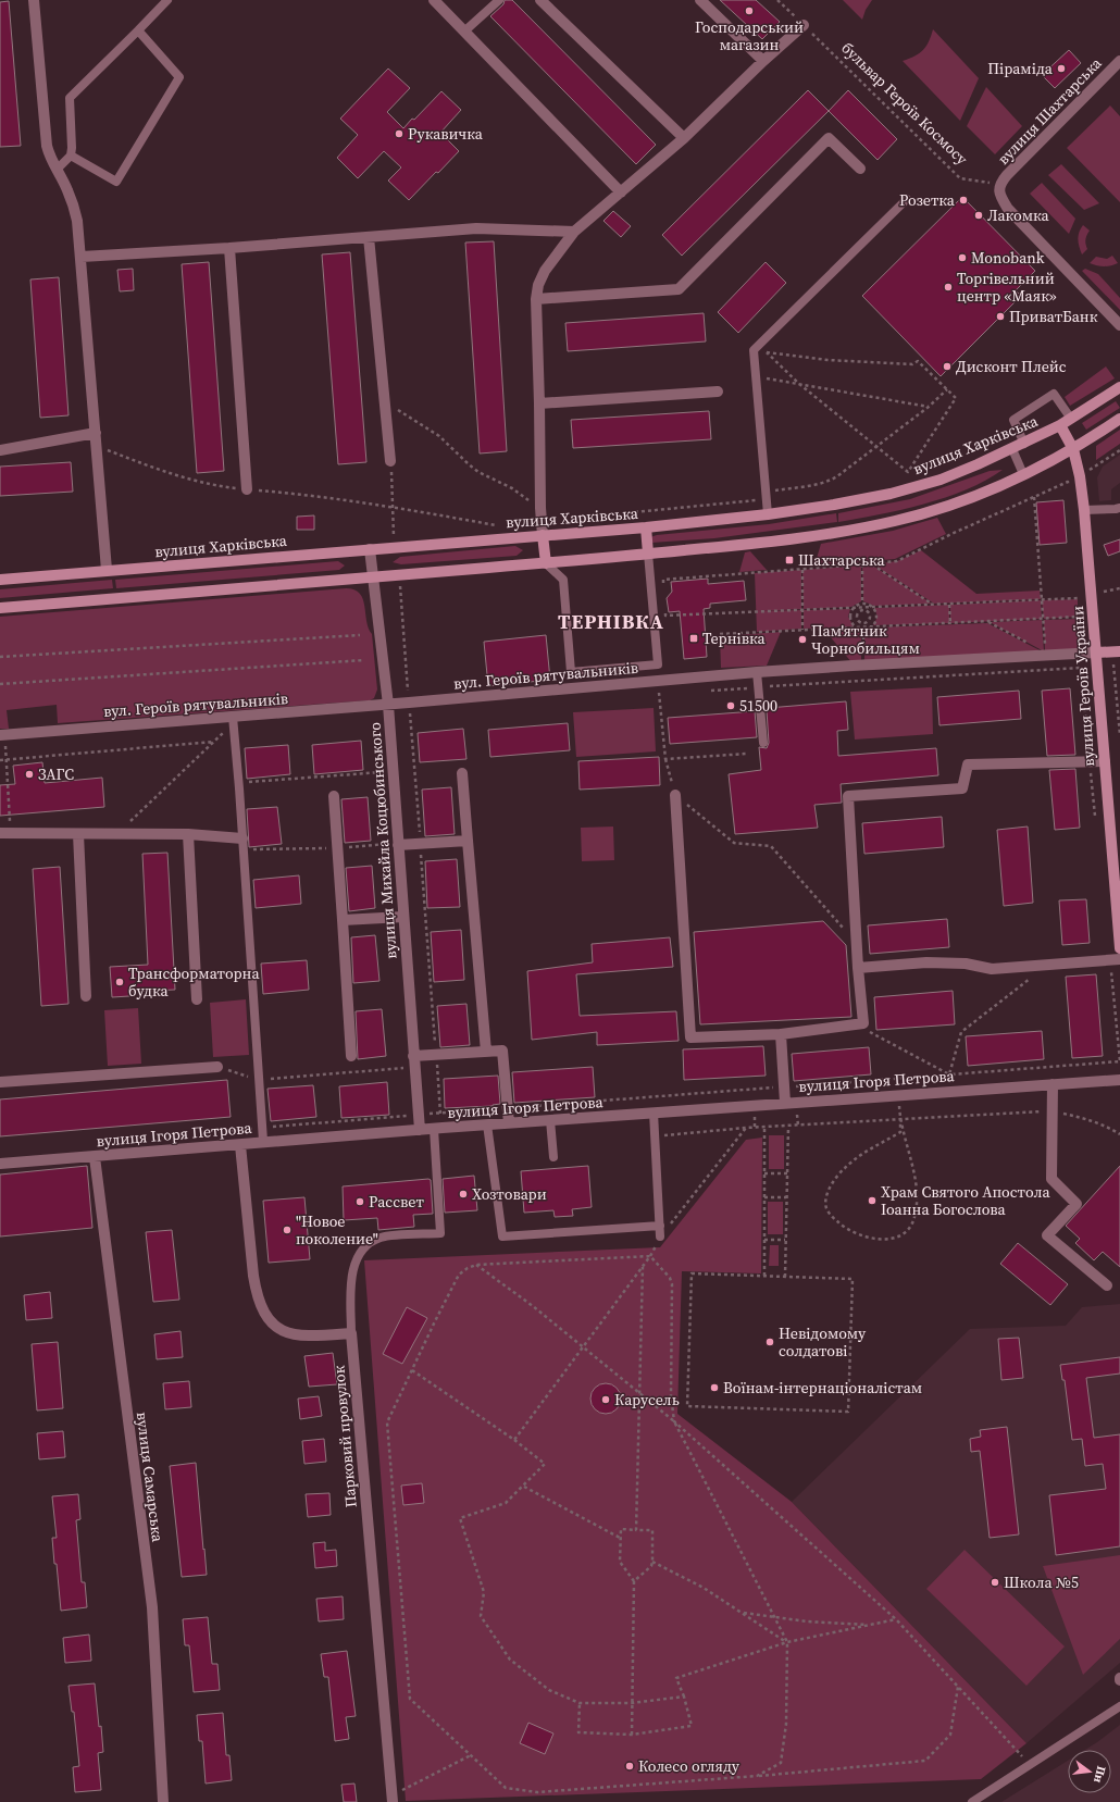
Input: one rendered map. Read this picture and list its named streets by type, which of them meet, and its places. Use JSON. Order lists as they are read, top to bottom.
{
  "streets": {
    "street": [
      "вулиця Шахтарська",
      "вулиця Харківська",
      "вул. Героїв рятувальників",
      "вулиця Героїв України",
      "вулиця Михайла Коцюбинського",
      "вулиця Ігоря Петрова",
      "Парковий провулок",
      "вулиця Самарська"
    ],
    "path": ["бульвар Героїв Космосу"]
  },
  "crossings": [
    ["бульвар Героїв Космосу", "вулиця Шахтарська"],
    ["вулиця Харківська", "вулиця Героїв України"],
    ["вулиця Харківська", "вулиця Михайла Коцюбинського"],
    ["вул. Героїв рятувальників", "вулиця Героїв України"],
    ["вул. Героїв рятувальників", "вулиця Михайла Коцюбинського"],
    ["вулиця Михайла Коцюбинського", "вулиця Ігоря Петрова"],
    ["вулиця Ігоря Петрова", "вулиця Самарська"]
  ],
  "districts": ["ТЕРНІВКА"],
  "places": {
    "other": [
      "Господарський магазин",
      "Піраміда",
      "Рукавичка",
      "Розетка",
      "Лакомка",
      "Monobank",
      "Торгівельний центр «Маяк»",
      "ПриватБанк",
      "Дисконт Плейс",
      "Пам'ятник Чорнобильцям",
      "51500",
      "ЗАГС",
      "Трансформаторна будка",
      "Хозтовари",
      "Храм Святого Апостола Іоанна Богослова",
      "Рассвет",
      "\"Новое поколение\"",
      "Невідомому солдатові",
      "Воїнам-інтернаціоналістам",
      "Карусель",
      "Школа №5",
      "Колесо огляду"
    ],
    "transit": ["Шахтарська", "Тернівка"]
  },
  "north": "right"
}
